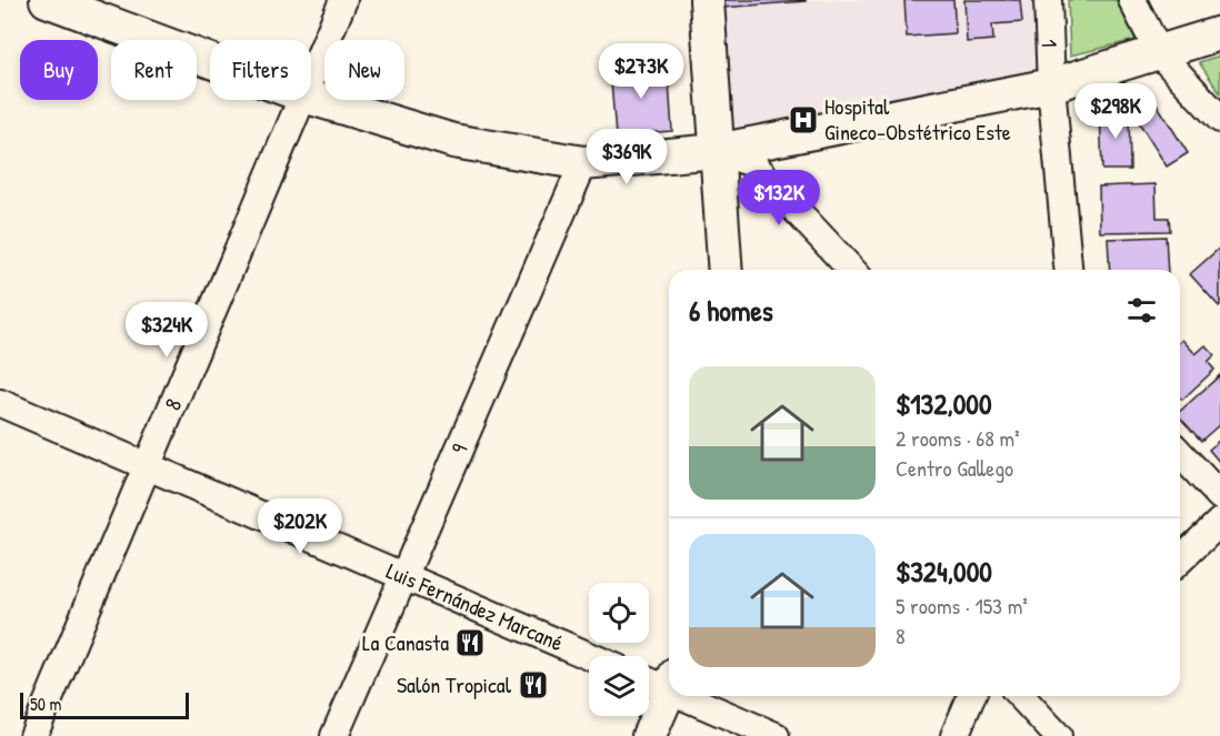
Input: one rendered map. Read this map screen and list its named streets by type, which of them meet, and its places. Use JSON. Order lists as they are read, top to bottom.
{
  "streets": {
    "street": [
      "1",
      "8",
      "9",
      "Luis Fernández Marcané"
    ]
  },
  "crossings": [
    ["8", "Luis Fernández Marcané"],
    ["9", "Luis Fernández Marcané"]
  ],
  "places": {
    "hospital": ["Hospital Gineco-Obstétrico Este"],
    "restaurant": ["La Canasta", "Salón Tropical"]
  },
  "scale_bar": "50 m",
  "page": {
    "chip": [
      "Buy",
      "Rent",
      "Filters",
      "New"
    ],
    "price": [
      "$273K",
      "$298K",
      "$369K",
      "$132K",
      "$324K",
      "$202K"
    ],
    "heading": "6 homes",
    "list": [
      {
        "name": "$132,000",
        "note": "2 rooms · 68 m² · Centro Gallego"
      },
      {
        "name": "$324,000",
        "note": "5 rooms · 153 m² · 8"
      }
    ],
    "scale": "50 m"
  }
}
